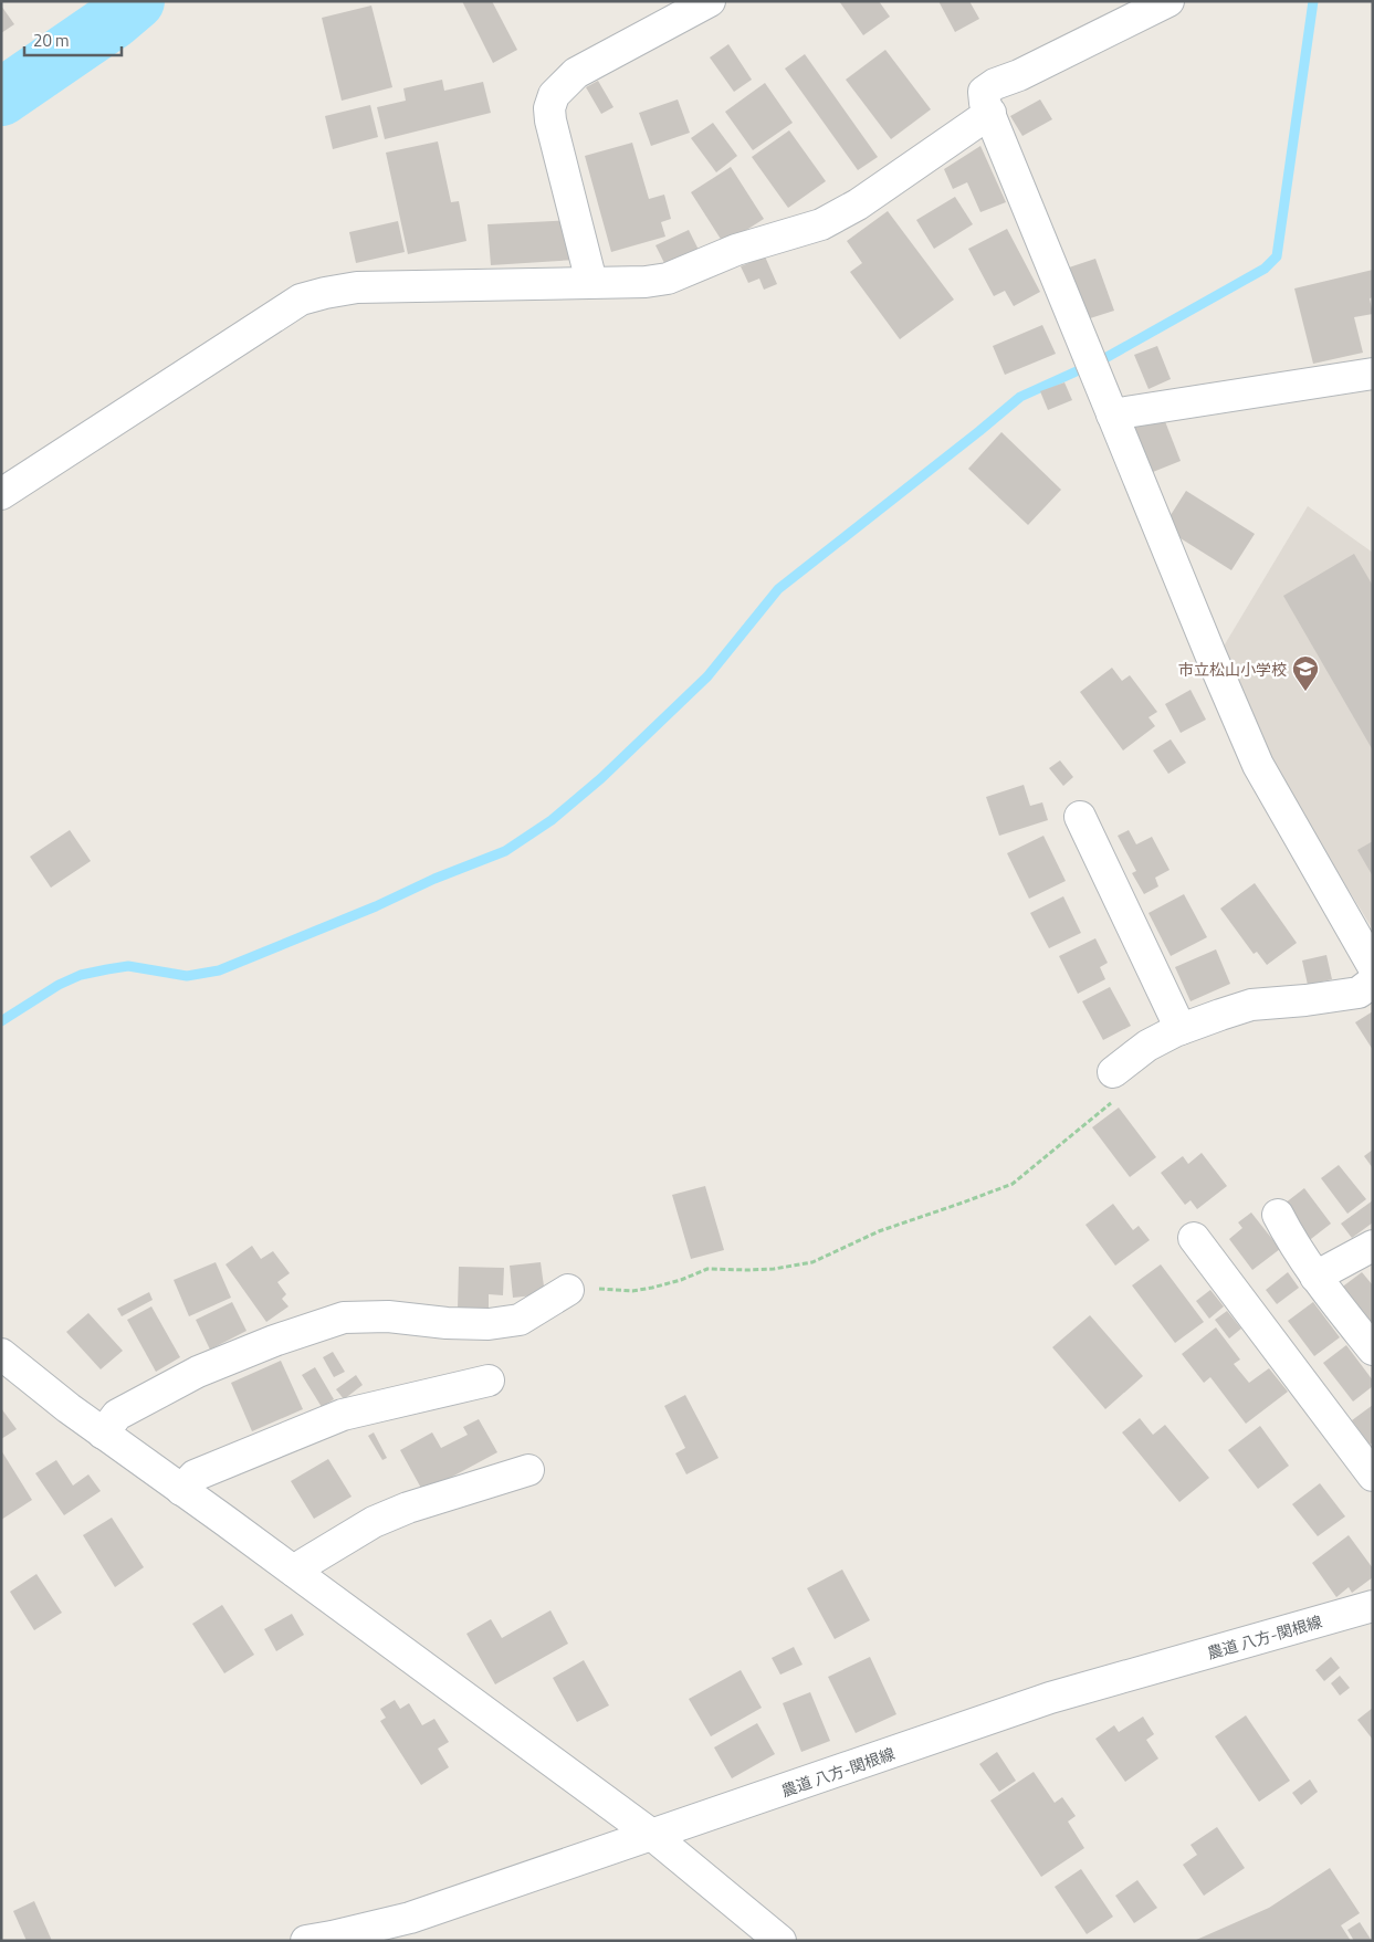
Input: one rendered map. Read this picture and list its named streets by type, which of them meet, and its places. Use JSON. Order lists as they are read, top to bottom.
{
  "streets": {
    "street": ["農道 八方-関根線"]
  },
  "places": {
    "school or university": ["市立松山小学校"]
  },
  "scale_bar": "20 m"
}
